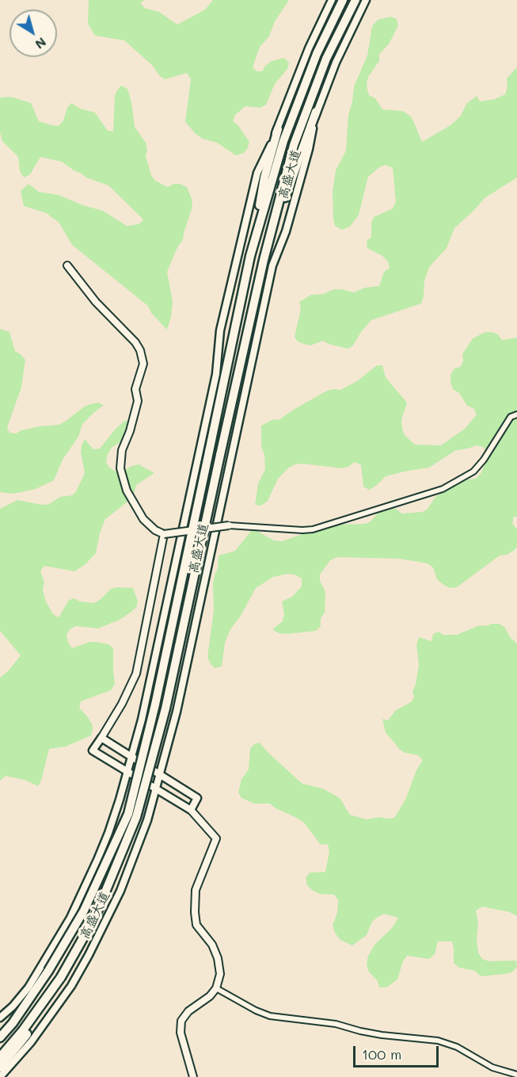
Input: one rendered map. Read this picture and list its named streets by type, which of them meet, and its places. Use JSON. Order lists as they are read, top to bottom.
{
  "streets": {
    "highway": ["高盛大道"]
  },
  "scale_bar": "100 m",
  "north": "bottom right"
}
